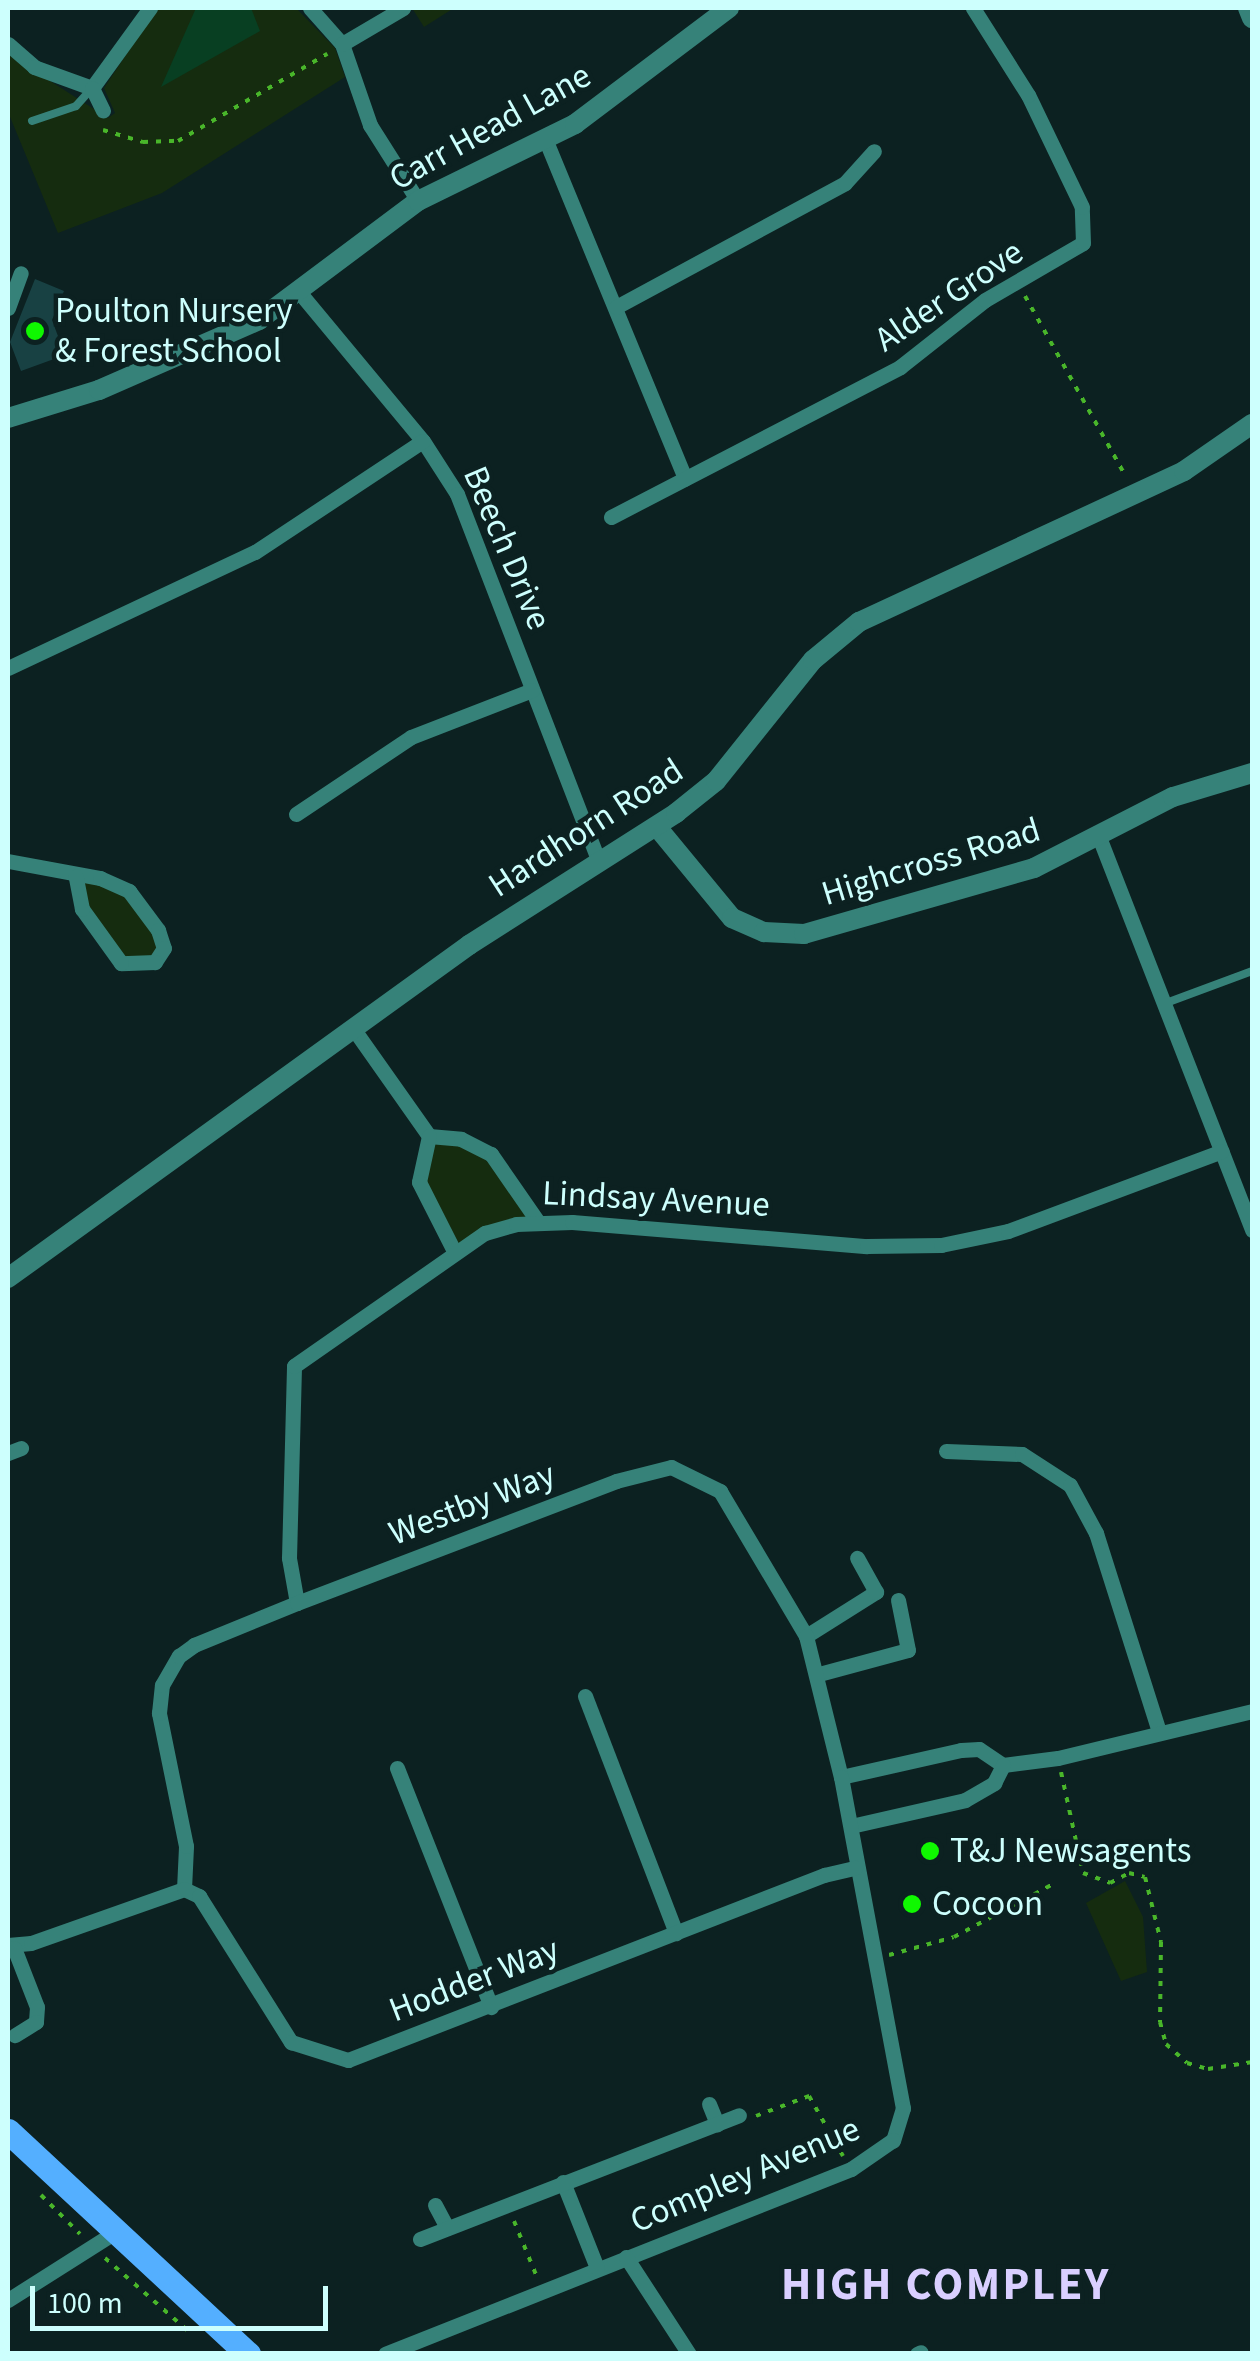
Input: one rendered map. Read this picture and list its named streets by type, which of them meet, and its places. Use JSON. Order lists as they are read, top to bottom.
{
  "streets": {
    "street": [
      "Carr Head Lane",
      "Alder Grove",
      "Beech Drive",
      "Hardhorn Road",
      "Highcross Road",
      "Lindsay Avenue",
      "Westby Way",
      "Hodder Way",
      "Compley Avenue"
    ]
  },
  "crossings": [
    ["Carr Head Lane", "Beech Drive"],
    ["Beech Drive", "Hardhorn Road"],
    ["Hardhorn Road", "Highcross Road"],
    ["Lindsay Avenue", "Westby Way"],
    ["Westby Way", "Hodder Way"],
    ["Westby Way", "Compley Avenue"],
    ["Hodder Way", "Compley Avenue"]
  ],
  "districts": ["HIGH COMPLEY"],
  "places": ["Poulton Nursery & Forest School", "T&J Newsagents", "Cocoon"],
  "scale_bar": "100 m"
}
